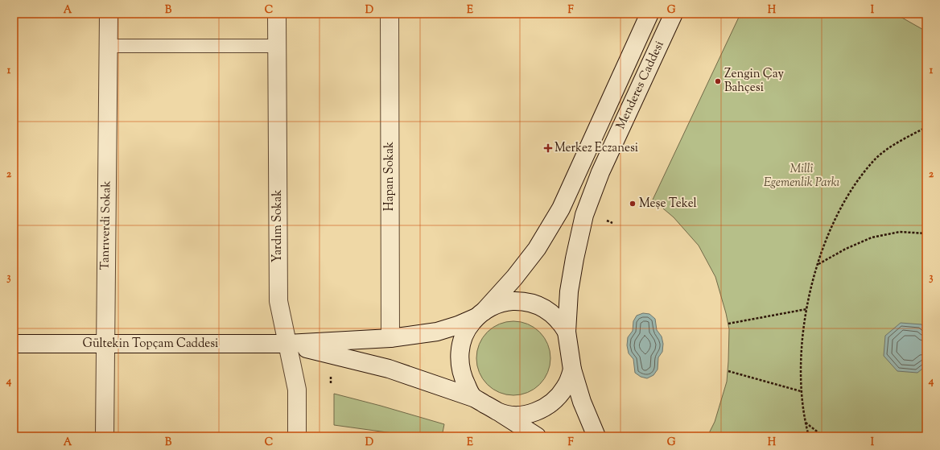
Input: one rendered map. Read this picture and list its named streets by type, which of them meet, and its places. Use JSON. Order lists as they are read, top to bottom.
{
  "streets": {
    "street": [
      "Menderes Caddesi",
      "Hapan Sokak",
      "Tanrıverdi Sokak",
      "Yardım Sokak",
      "Gültekin Topçam Caddesi"
    ]
  },
  "crossings": [
    ["Tanrıverdi Sokak", "Gültekin Topçam Caddesi"],
    ["Yardım Sokak", "Gültekin Topçam Caddesi"]
  ],
  "parks": ["Millî Egemenlik Parkı"],
  "places": {
    "other": ["Zengin Çay Bahçesi", "Meşe Tekel"],
    "health": ["Merkez Eczanesi"]
  },
  "grid": {
    "columns": [
      "A",
      "B",
      "C",
      "D",
      "E",
      "F",
      "G",
      "H",
      "I"
    ],
    "rows": [
      "1",
      "2",
      "3",
      "4"
    ]
  }
}
